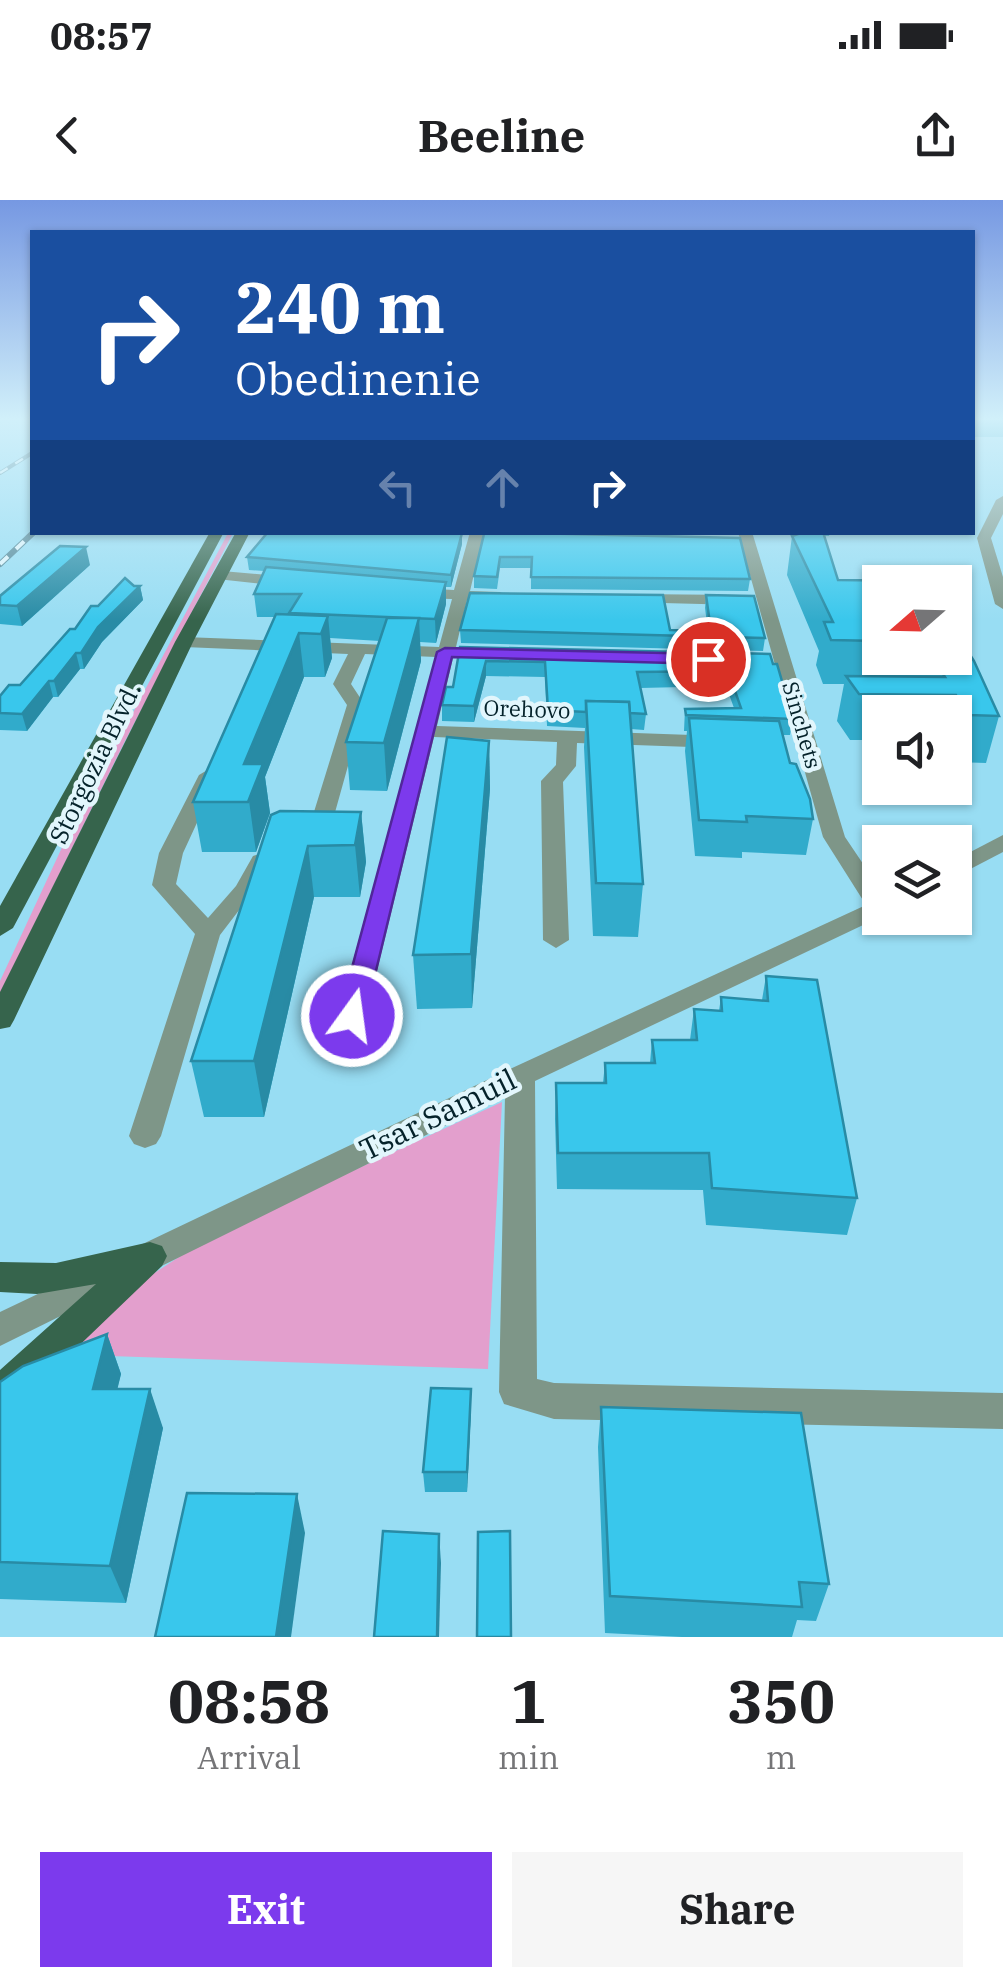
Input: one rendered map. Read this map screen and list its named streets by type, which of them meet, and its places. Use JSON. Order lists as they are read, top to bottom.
{
  "streets": {
    "main road": ["Storgozia Blvd."],
    "street": ["Orehovo", "Sinchets", "Tsar Samuil"]
  },
  "north": "left",
  "page": {
    "status": "08:57",
    "header": "Beeline",
    "turn": ["240 m", "Obedinenie"],
    "eta": [
      "08:58",
      "Arrival",
      "1",
      "min",
      "350",
      "m"
    ],
    "buttons": ["Exit", "Share"]
  }
}
